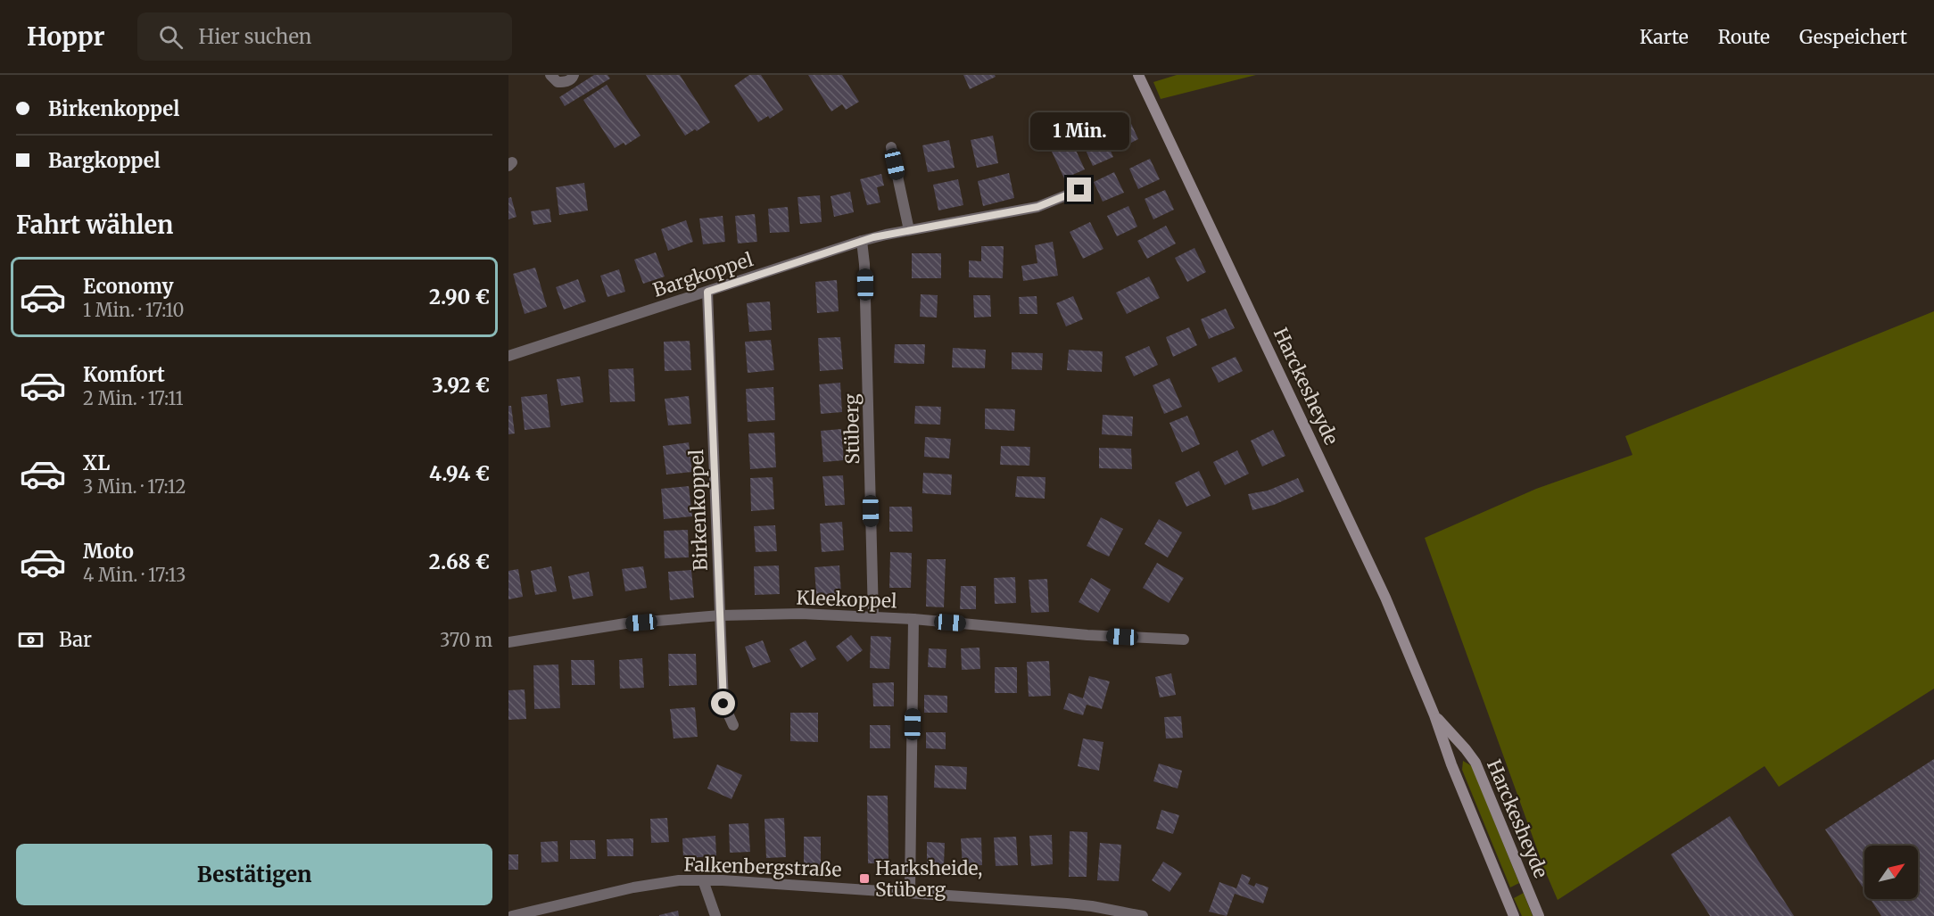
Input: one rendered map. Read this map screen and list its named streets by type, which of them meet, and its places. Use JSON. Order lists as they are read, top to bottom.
{
  "streets": {
    "main road": ["Harckesheyde"],
    "street": [
      "Bargkoppel",
      "Stüberg",
      "Birkenkoppel",
      "Kleekoppel",
      "Falkenbergstraße"
    ]
  },
  "crossings": [
    ["Bargkoppel", "Stüberg"],
    ["Bargkoppel", "Birkenkoppel"],
    ["Stüberg", "Kleekoppel"],
    ["Birkenkoppel", "Kleekoppel"]
  ],
  "places": {
    "transit": ["Harksheide, Stüberg"]
  },
  "north": "top right",
  "page": {
    "header": "Hoppr",
    "search": "Hier suchen",
    "nav": ["Karte", "Route", "Gespeichert"],
    "banner": ["Birkenkoppel", "Bargkoppel"],
    "bubble": "1 Min.",
    "heading": "Fahrt wählen",
    "list": [
      {
        "name": "Economy",
        "note": "1 Min. · 17:10",
        "value": "2.90 €"
      },
      {
        "name": "Komfort",
        "note": "2 Min. · 17:11",
        "value": "3.92 €"
      },
      {
        "name": "XL",
        "note": "3 Min. · 17:12",
        "value": "4.94 €"
      },
      {
        "name": "Moto",
        "note": "4 Min. · 17:13",
        "value": "2.68 €"
      }
    ],
    "pay": ["Bar", "370 m"],
    "buttons": "Bestätigen"
  }
}
